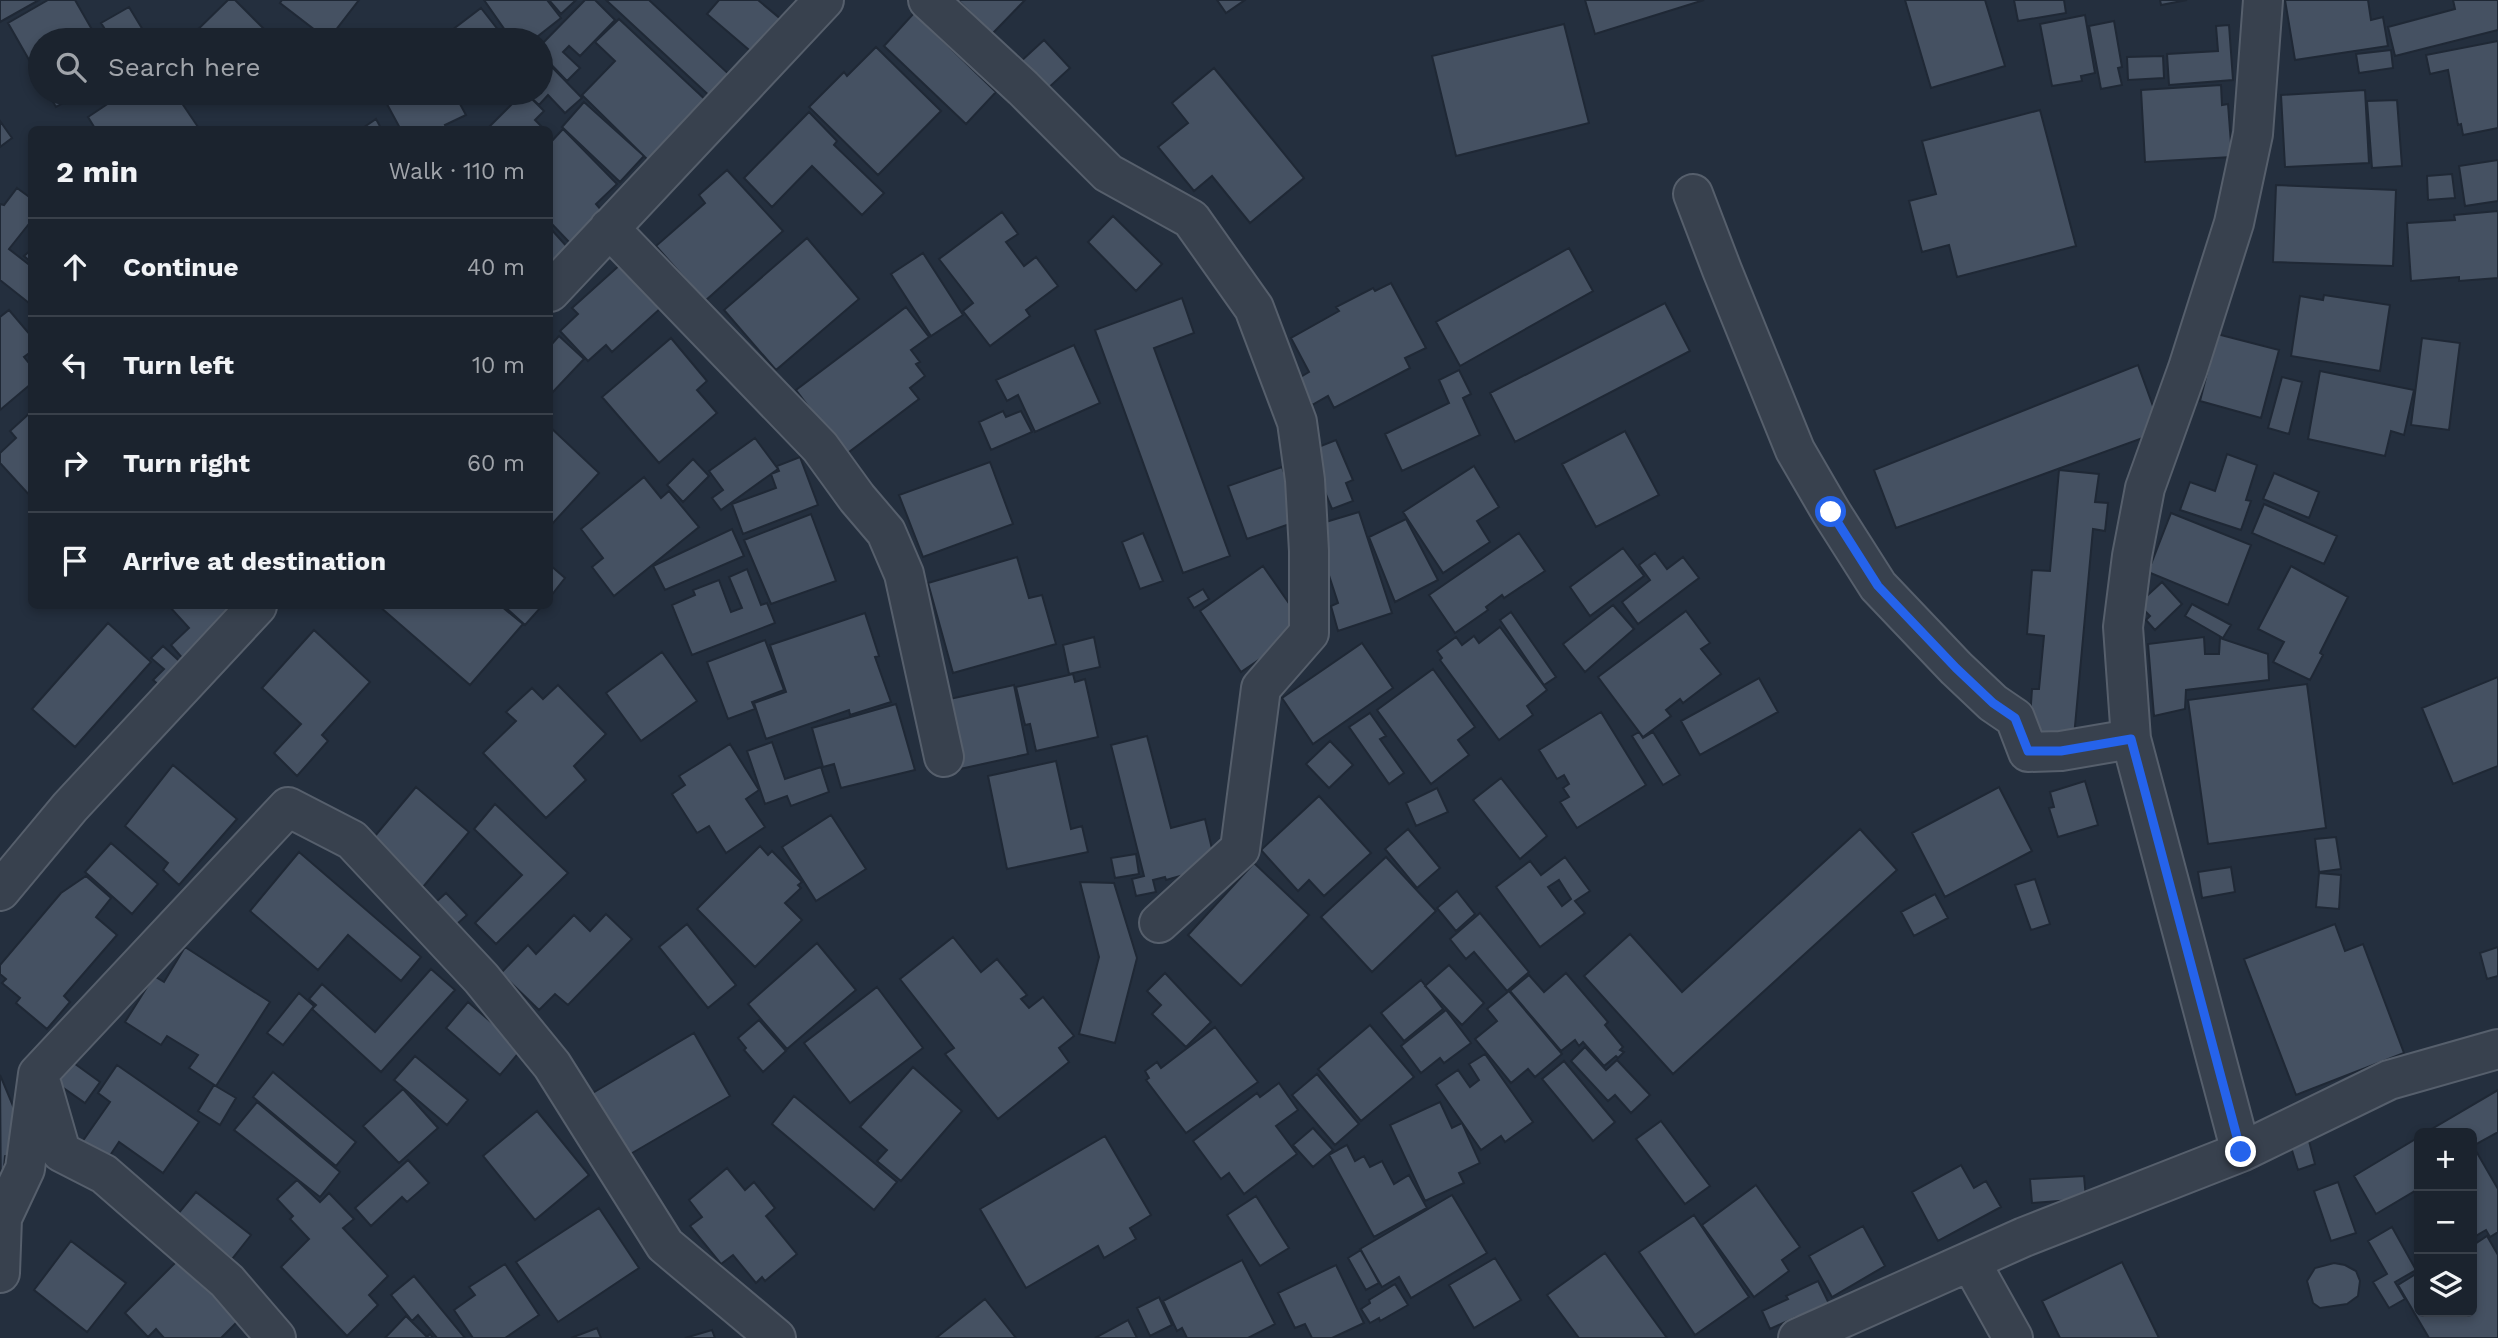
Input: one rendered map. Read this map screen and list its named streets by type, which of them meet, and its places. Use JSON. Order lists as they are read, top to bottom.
{
  "page": {
    "search": "Search here",
    "heading": ["2 min", "Walk · 110 m"],
    "list": [
      ["Continue", "40 m"],
      ["Turn left", "10 m"],
      ["Turn right", "60 m"],
      "Arrive at destination"
    ],
    "map_buttons": ["+", "−"]
  }
}
